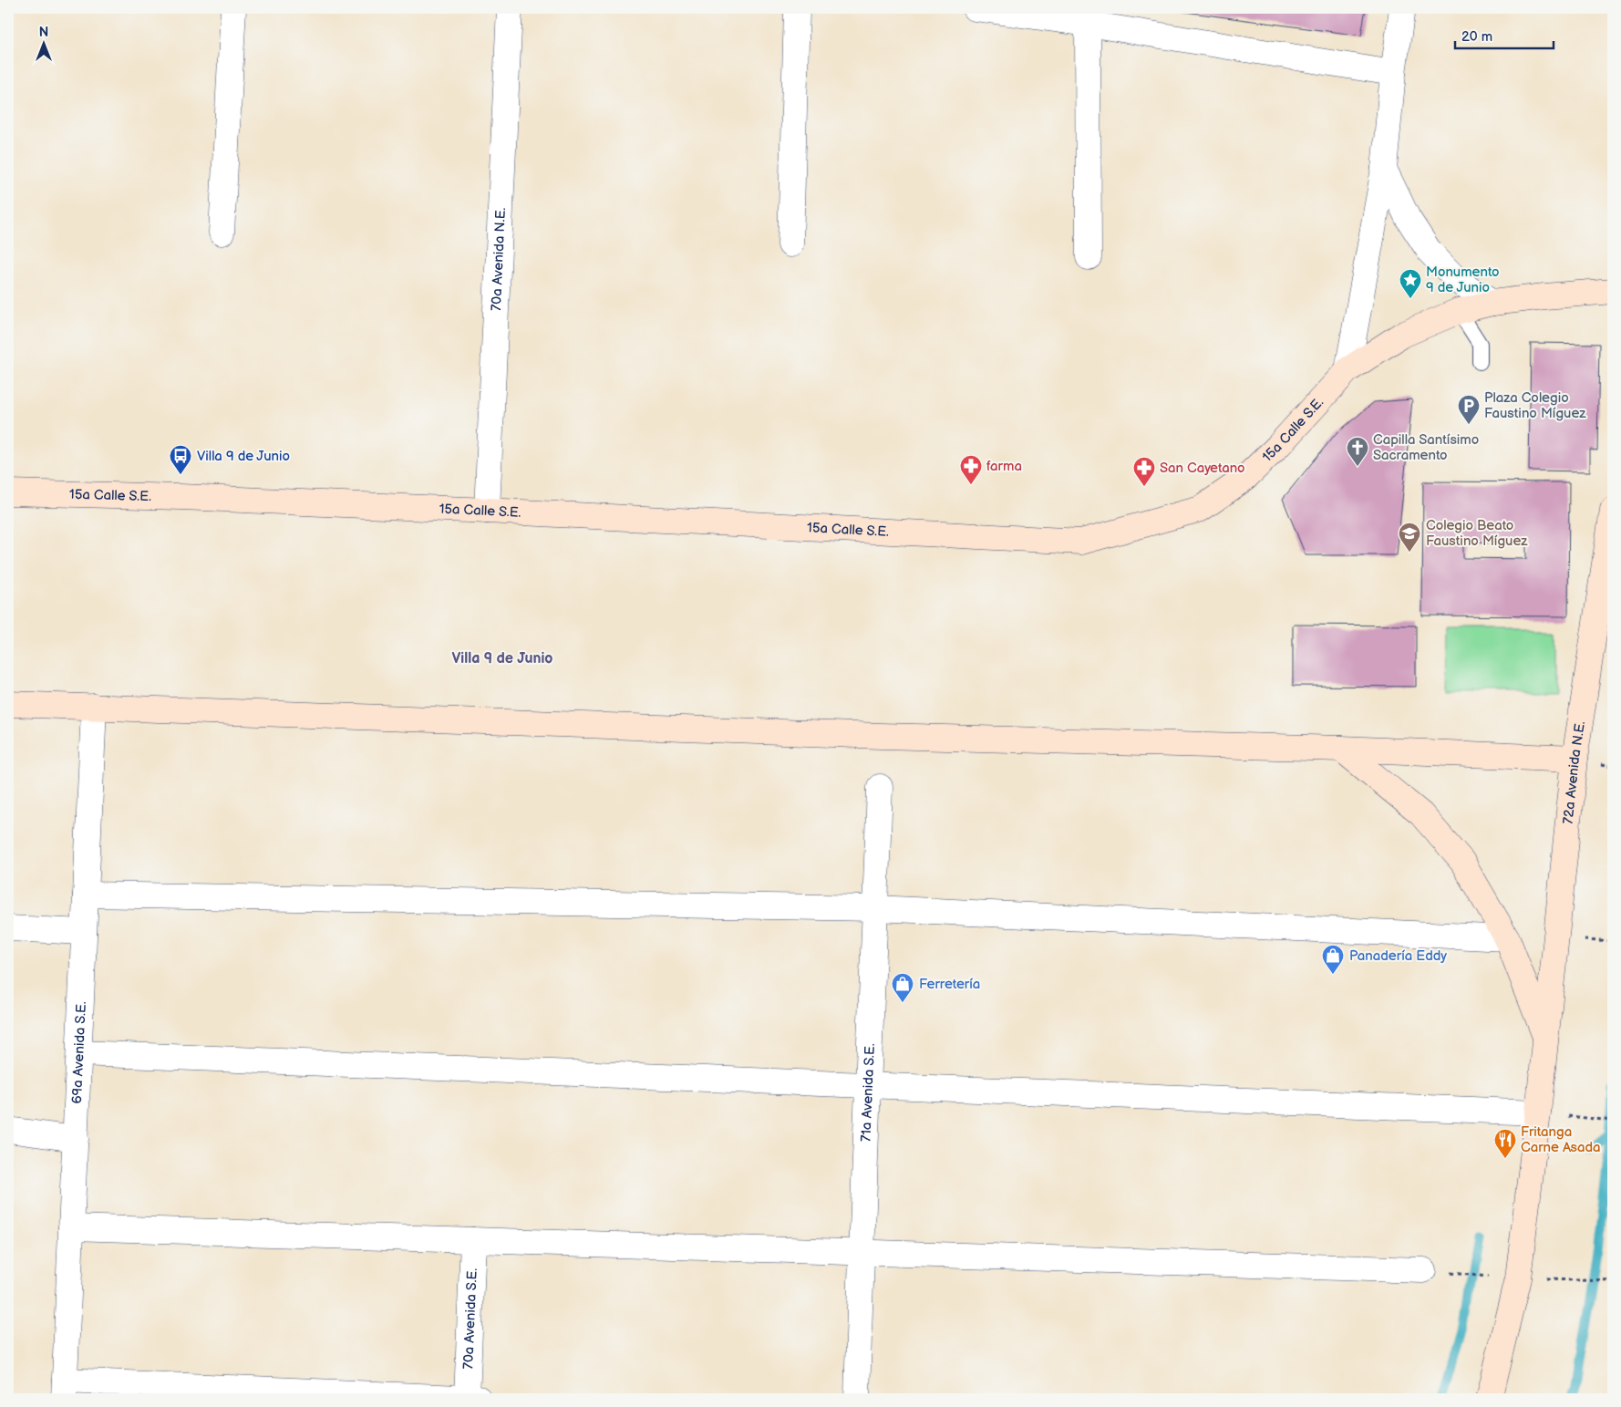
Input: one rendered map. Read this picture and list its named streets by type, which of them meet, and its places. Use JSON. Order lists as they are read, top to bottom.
{
  "streets": {
    "street": [
      "70a Avenida N.E.",
      "15a Calle S.E.",
      "72a Avenida N.E.",
      "69a Avenida S.E.",
      "71a Avenida S.E.",
      "70a Avenida S.E."
    ]
  },
  "crossings": [
    ["70a Avenida N.E.", "15a Calle S.E."]
  ],
  "districts": ["Villa 9 de Junio"],
  "places": {
    "place": ["Monumento 9 de Junio"],
    "parking": ["Plaza Colegio Faustino Míguez"],
    "church": ["Capilla Santísimo Sacramento"],
    "bus stop": ["Villa 9 de Junio"],
    "pharmacy": ["farma", "San Cayetano"],
    "school or university": ["Colegio Beato Faustino Míguez"],
    "shop": ["Panadería Eddy", "Ferretería"],
    "restaurant": ["Fritanga Carne Asada"]
  },
  "scale_bar": "20 m",
  "north": "top"
}
